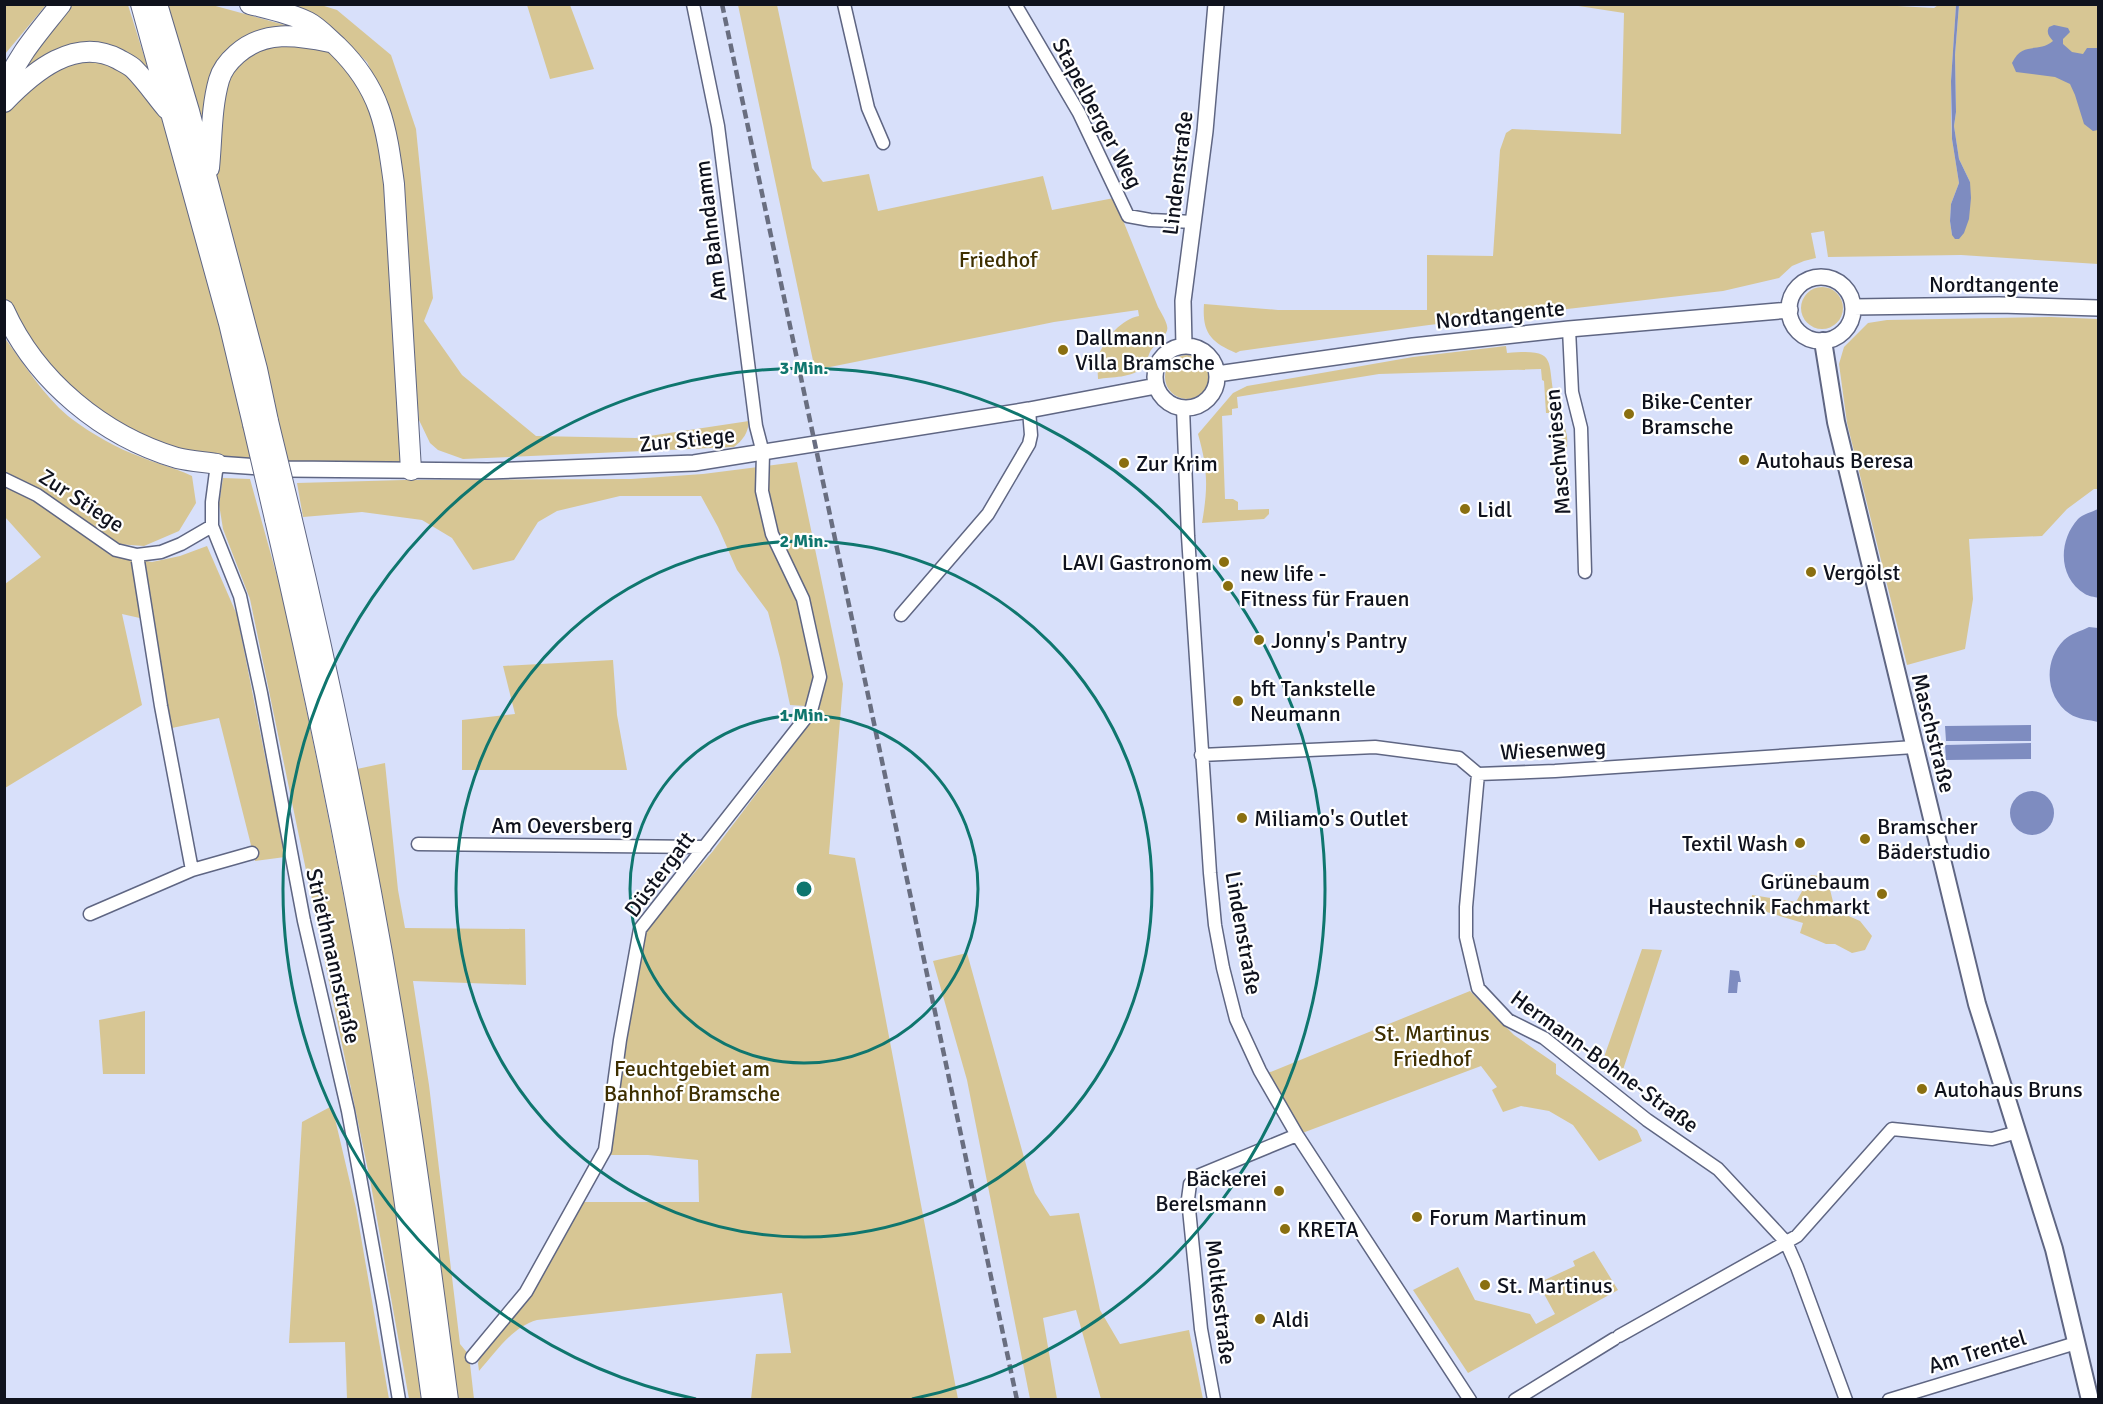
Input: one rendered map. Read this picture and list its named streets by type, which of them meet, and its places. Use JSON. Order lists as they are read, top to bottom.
{
  "streets": {
    "main road": ["Maschstraße"],
    "street": [
      "Stapelberger Weg",
      "Lindenstraße",
      "Am Bahndamm",
      "Nordtangente",
      "Zur Stiege",
      "Maschwiesen",
      "Wiesenweg",
      "Am Oeversberg",
      "Düstergatt",
      "Striethmannstraße",
      "Hermann-Bohne-Straße",
      "Moltkestraße",
      "Am Trentel"
    ]
  },
  "crossings": [
    ["Stapelberger Weg", "Lindenstraße"],
    ["Lindenstraße", "Nordtangente"],
    ["Lindenstraße", "Zur Stiege"],
    ["Lindenstraße", "Wiesenweg"],
    ["Lindenstraße", "Moltkestraße"],
    ["Am Bahndamm", "Zur Stiege"],
    ["Am Bahndamm", "Düstergatt"],
    ["Nordtangente", "Zur Stiege"],
    ["Nordtangente", "Maschwiesen"],
    ["Nordtangente", "Maschstraße"],
    ["Zur Stiege", "Düstergatt"],
    ["Zur Stiege", "Striethmannstraße"],
    ["Maschstraße", "Wiesenweg"],
    ["Maschstraße", "Am Trentel"],
    ["Wiesenweg", "Hermann-Bohne-Straße"],
    ["Am Oeversberg", "Düstergatt"]
  ],
  "parks": ["Friedhof", "St. Martinus Friedhof", "Feuchtgebiet am Bahnhof Bramsche"],
  "places": [
    "Dallmann Villa Bramsche",
    "Bike-Center Bramsche",
    "Autohaus Beresa",
    "Zur Krim",
    "Lidl",
    "LAVI Gastronom",
    "Vergölst",
    "new life - Fitness für Frauen",
    "Jonny's Pantry",
    "bft Tankstelle Neumann",
    "Miliamo's Outlet",
    "Bramscher Bäderstudio",
    "Textil Wash",
    "Grünebaum Haustechnik Fachmarkt",
    "Autohaus Bruns",
    "Bäckerei Berelsmann",
    "Forum Martinum",
    "KRETA",
    "St. Martinus",
    "Aldi"
  ],
  "rings": ["3 Min.", "2 Min.", "1 Min."]
}
